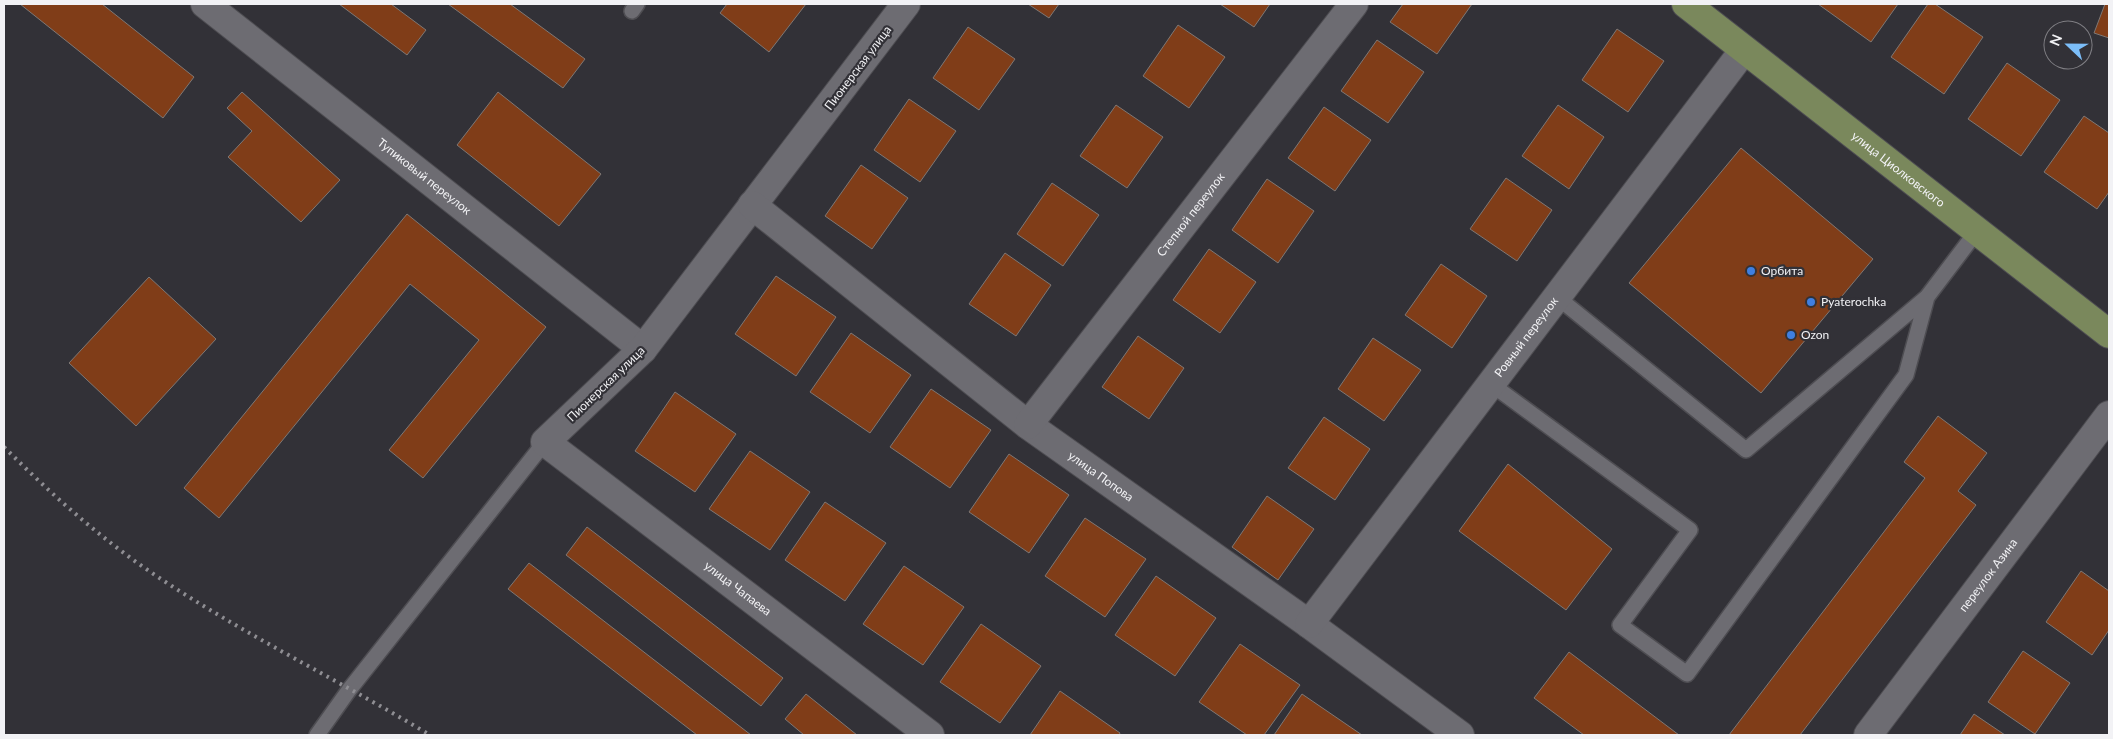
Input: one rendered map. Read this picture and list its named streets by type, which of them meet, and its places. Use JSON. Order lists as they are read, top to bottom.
{
  "streets": {
    "main road": ["улица Циолковского"],
    "street": [
      "Пионерская улица",
      "Тупиковый переулок",
      "Степной переулок",
      "Ровный переулок",
      "улица Попова",
      "переулок Азина",
      "улица Чапаева"
    ]
  },
  "crossings": [
    ["Пионерская улица", "Тупиковый переулок"],
    ["Пионерская улица", "улица Попова"],
    ["Пионерская улица", "улица Чапаева"],
    ["улица Циолковского", "Ровный переулок"],
    ["Степной переулок", "улица Попова"],
    ["Ровный переулок", "улица Попова"]
  ],
  "places": ["Орбита", "Pyaterochka", "Ozon"],
  "north": "left"
}
